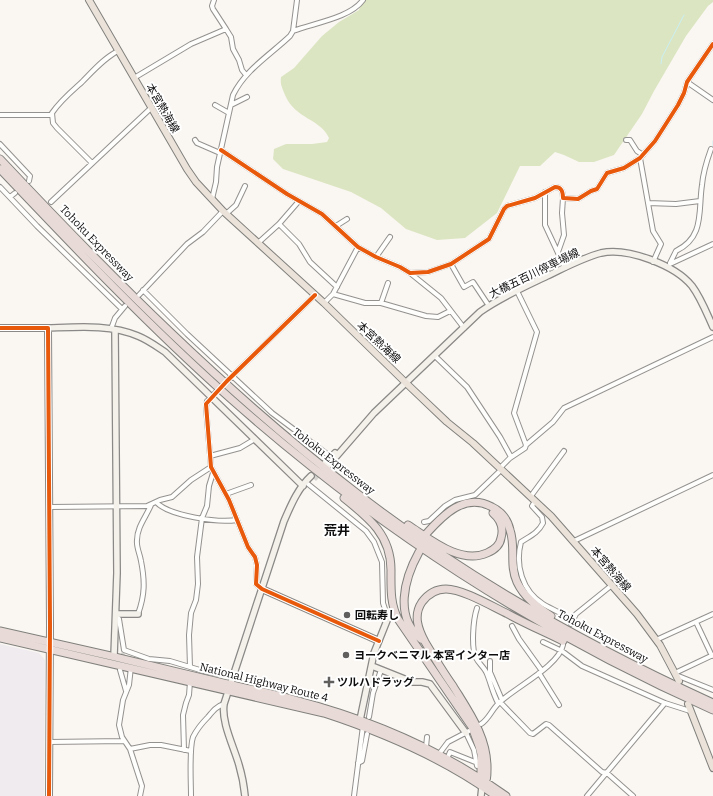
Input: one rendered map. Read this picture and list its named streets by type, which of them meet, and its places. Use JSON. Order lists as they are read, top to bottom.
{
  "streets": {
    "highway": ["Tohoku Expressway", "National Highway Route 4"],
    "main road": ["本宮熱海線"],
    "street": ["大橋五百川停車場線"]
  },
  "crossings": [
    ["本宮熱海線", "大橋五百川停車場線"]
  ],
  "districts": ["荒井"],
  "places": {
    "other": ["回転寿し", "ヨークベニマル 本宮インター店"],
    "health": ["ツルハドラッグ"]
  }
}
